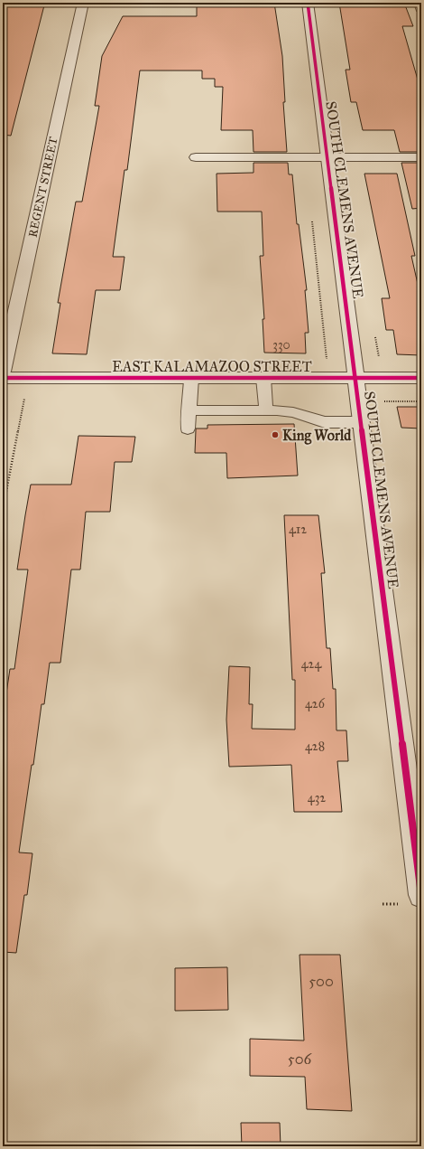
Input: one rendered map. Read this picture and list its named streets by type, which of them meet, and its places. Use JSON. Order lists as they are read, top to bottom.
{
  "streets": {
    "street": ["REGENT STREET", "SOUTH CLEMENS AVENUE", "EAST KALAMAZOO STREET"]
  },
  "crossings": [
    ["SOUTH CLEMENS AVENUE", "EAST KALAMAZOO STREET"]
  ],
  "places": ["King World"],
  "house_numbers": [
    "330",
    "412",
    "424",
    "426",
    "428",
    "432",
    "500",
    "506"
  ]
}
